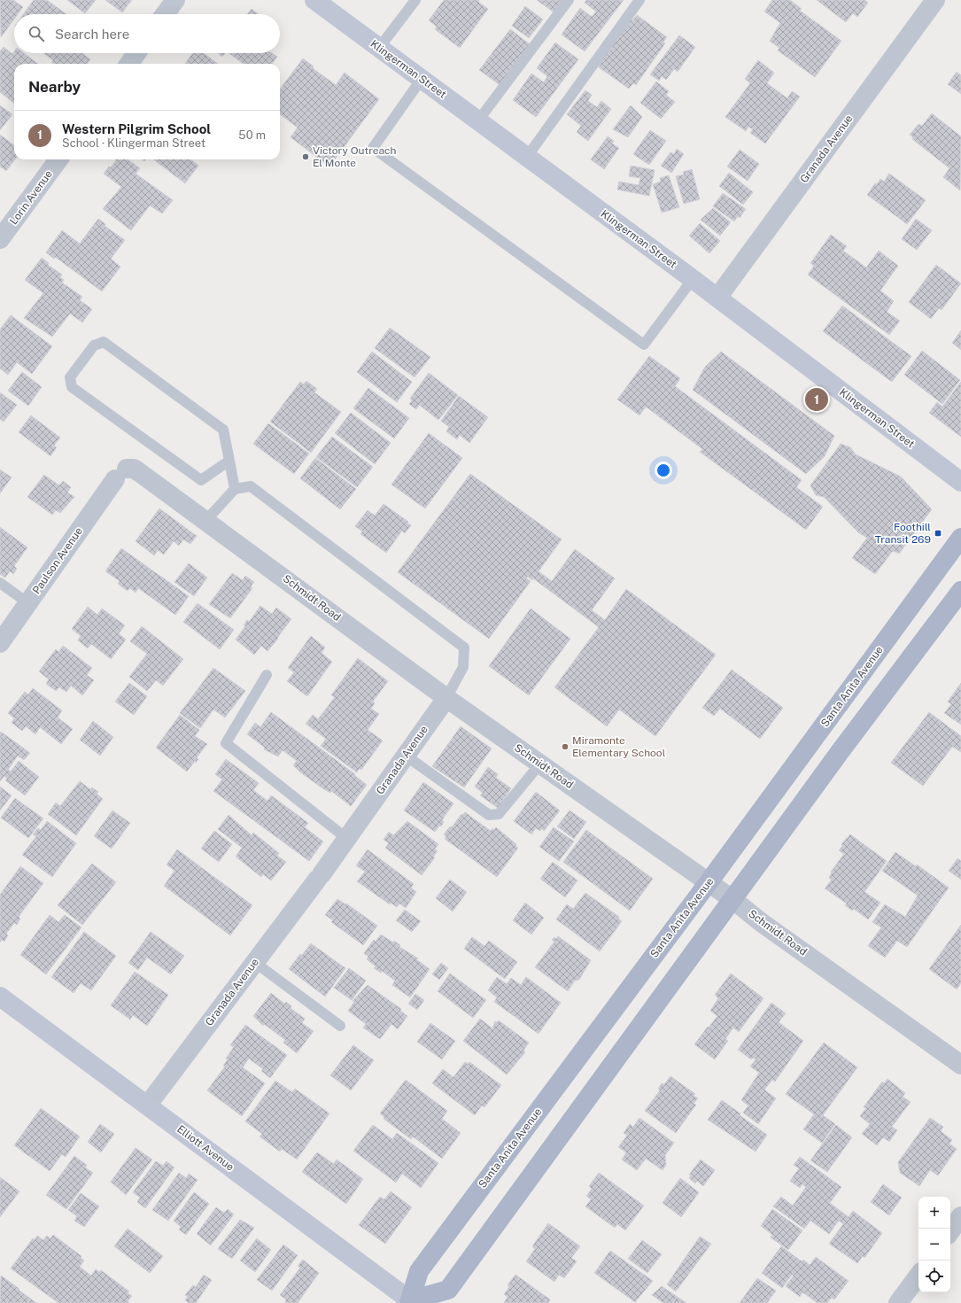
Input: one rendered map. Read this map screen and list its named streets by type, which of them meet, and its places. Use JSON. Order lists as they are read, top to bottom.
{
  "streets": {
    "main road": ["Santa Anita Avenue"],
    "street": [
      "Klingerman Street",
      "Granada Avenue",
      "Lorin Avenue",
      "Paulson Avenue",
      "Schmidt Road",
      "Elliott Avenue"
    ]
  },
  "crossings": [
    ["Klingerman Street", "Granada Avenue"],
    ["Granada Avenue", "Schmidt Road"],
    ["Granada Avenue", "Elliott Avenue"],
    ["Paulson Avenue", "Schmidt Road"],
    ["Schmidt Road", "Santa Anita Avenue"],
    ["Santa Anita Avenue", "Elliott Avenue"]
  ],
  "places": {
    "other": ["Victory Outreach El Monte", "Miramonte Elementary School"],
    "transit": ["Foothill Transit 269"]
  },
  "page": {
    "search": "Search here",
    "heading": "Nearby",
    "list": [
      {
        "mark": "1",
        "name": "Western Pilgrim School",
        "note": "School · Klingerman Street",
        "value": "50 m"
      }
    ],
    "pins": "1",
    "map_buttons": ["+", "−"]
  }
}
